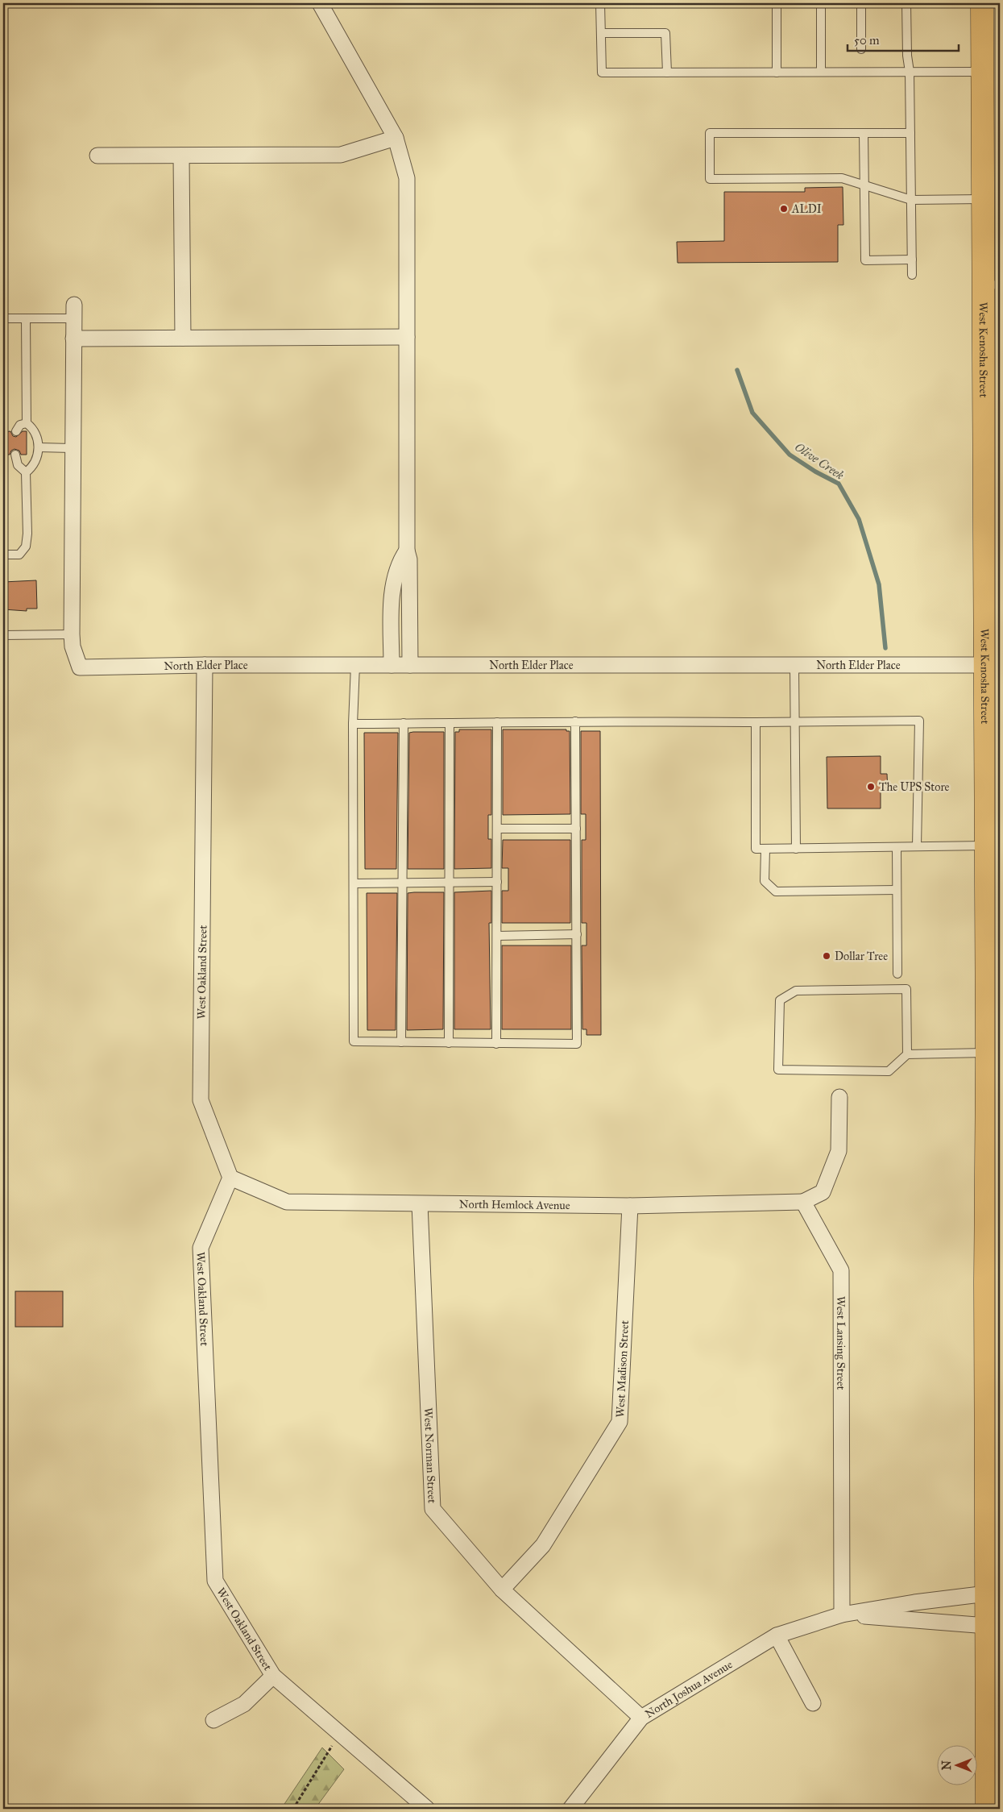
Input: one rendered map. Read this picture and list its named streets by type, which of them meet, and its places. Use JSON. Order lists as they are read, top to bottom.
{
  "streets": {
    "main road": ["West Kenosha Street"],
    "street": [
      "North Elder Place",
      "West Oakland Street",
      "North Hemlock Avenue",
      "West Lansing Street",
      "West Madison Street",
      "West Norman Street",
      "North Joshua Avenue"
    ]
  },
  "crossings": [
    ["West Kenosha Street", "North Elder Place"],
    ["West Kenosha Street", "North Joshua Avenue"],
    ["North Elder Place", "West Oakland Street"],
    ["West Oakland Street", "North Hemlock Avenue"],
    ["North Hemlock Avenue", "West Lansing Street"],
    ["North Hemlock Avenue", "West Madison Street"],
    ["North Hemlock Avenue", "West Norman Street"],
    ["West Lansing Street", "North Joshua Avenue"],
    ["West Madison Street", "West Norman Street"],
    ["West Norman Street", "North Joshua Avenue"]
  ],
  "water": ["Olive Creek"],
  "places": ["ALDI", "The UPS Store", "Dollar Tree"],
  "scale_bar": "50 m",
  "north": "left"
}
